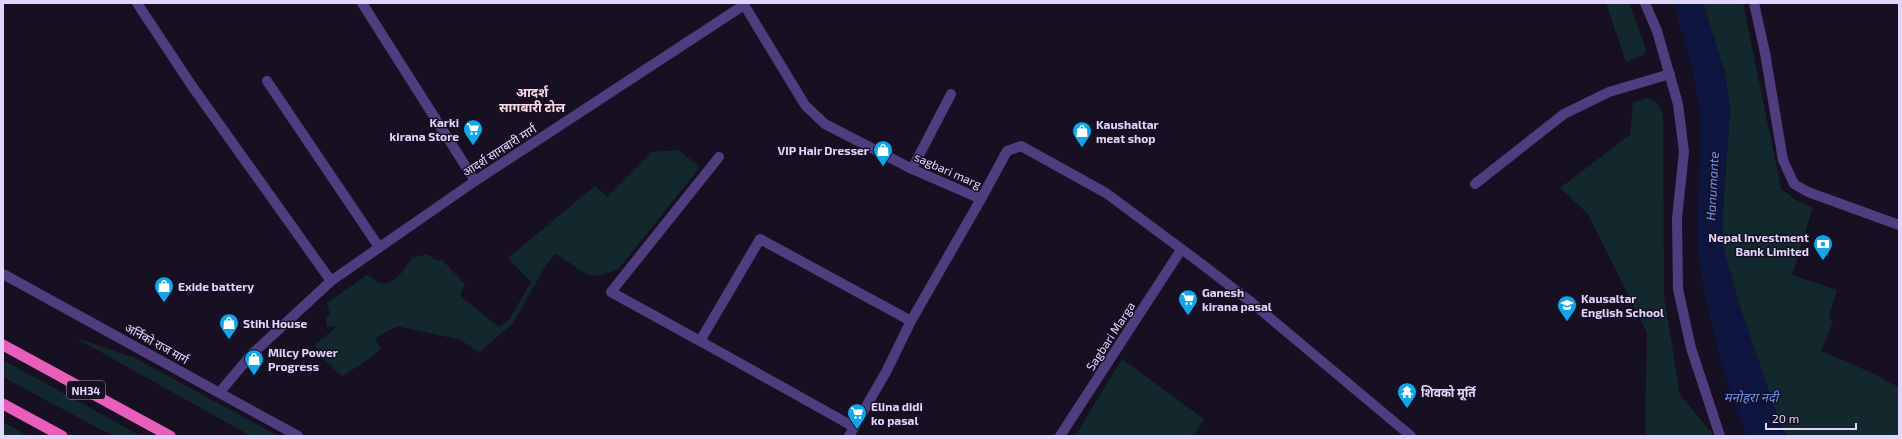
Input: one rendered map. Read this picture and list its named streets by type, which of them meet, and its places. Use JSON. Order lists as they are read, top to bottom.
{
  "streets": {
    "highway": ["NH34"],
    "street": [
      "आदर्श सागबारी मार्ग",
      "sagbari marg",
      "Sagbari Marga",
      "अर्निको राज मार्ग"
    ]
  },
  "crossings": [
    ["आदर्श सागबारी मार्ग", "sagbari marg"],
    ["आदर्श सागबारी मार्ग", "अर्निको राज मार्ग"],
    ["sagbari marg", "Sagbari Marga"]
  ],
  "districts": ["आदर्श सागबारी टोल"],
  "water": ["Hanumante", "मनोहरा नदी"],
  "places": {
    "supermarket": ["Karki kirana Store", "Ganesh kirana pasal", "Elina didi ko pasal"],
    "shop": [
      "Kaushaltar meat shop",
      "VIP Hair Dresser",
      "Exide battery",
      "Stihl House",
      "Milcy Power Progress"
    ],
    "bank": ["Nepal Investment Bank Limited"],
    "school or university": ["Kausaltar English School"],
    "temple": ["शिवको मूर्ति"]
  },
  "scale_bar": "20 m"
}
